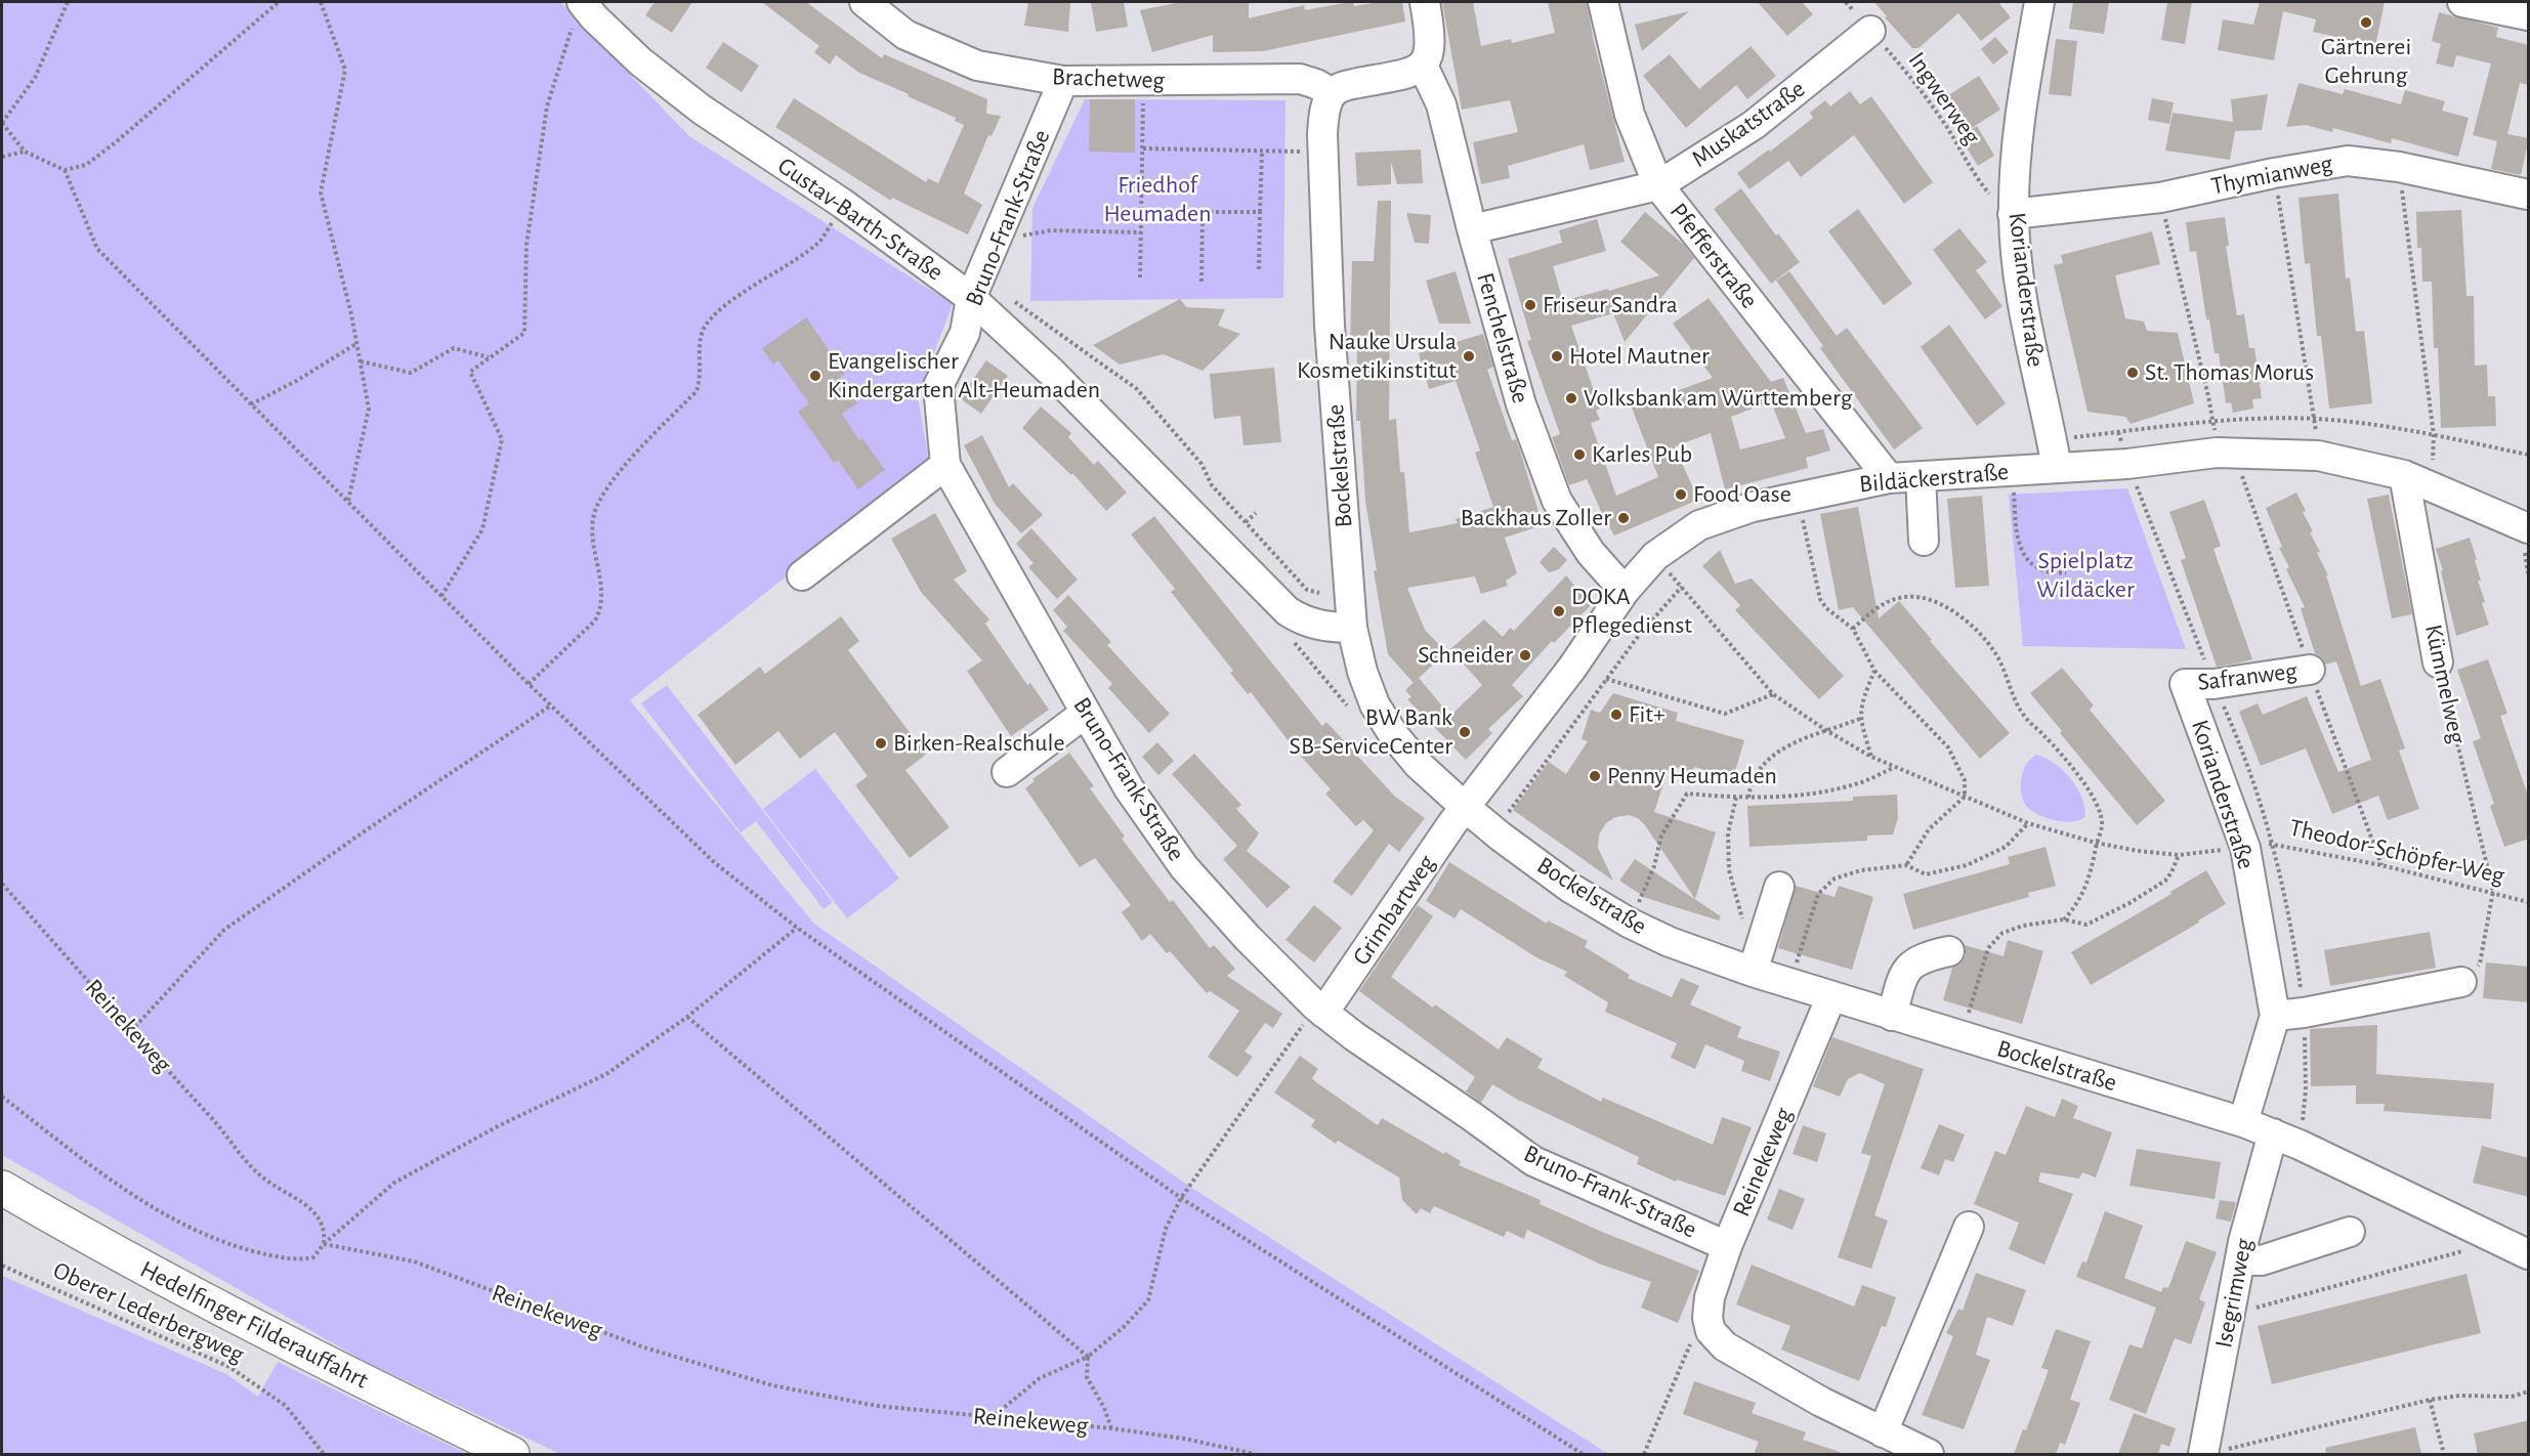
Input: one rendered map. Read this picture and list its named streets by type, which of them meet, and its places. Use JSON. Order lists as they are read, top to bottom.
{
  "streets": {
    "main road": ["Hedelfinger Filderauffahrt"],
    "street": [
      "Brachetweg",
      "Muskatstraße",
      "Thymianweg",
      "Bruno-Frank-Straße",
      "Gustav-Barth-Straße",
      "Pfefferstraße",
      "Korianderstraße",
      "Fenchelstraße",
      "Bockelstraße",
      "Bildäckerstraße",
      "Safranweg",
      "Kümmelweg",
      "Grimbartweg",
      "Reinekeweg",
      "Isegrimweg"
    ],
    "path": ["Ingwerweg", "Theodor-Schöpfer-Weg", "Oberer Lederbergweg"]
  },
  "crossings": [
    ["Brachetweg", "Bruno-Frank-Straße"],
    ["Brachetweg", "Bockelstraße"],
    ["Ingwerweg", "Muskatstraße"],
    ["Ingwerweg", "Thymianweg"],
    ["Ingwerweg", "Korianderstraße"],
    ["Muskatstraße", "Pfefferstraße"],
    ["Muskatstraße", "Fenchelstraße"],
    ["Thymianweg", "Korianderstraße"],
    ["Bruno-Frank-Straße", "Gustav-Barth-Straße"],
    ["Bruno-Frank-Straße", "Grimbartweg"],
    ["Bruno-Frank-Straße", "Reinekeweg"],
    ["Gustav-Barth-Straße", "Bockelstraße"],
    ["Pfefferstraße", "Bildäckerstraße"],
    ["Korianderstraße", "Bockelstraße"],
    ["Korianderstraße", "Bildäckerstraße"],
    ["Korianderstraße", "Safranweg"],
    ["Korianderstraße", "Theodor-Schöpfer-Weg"],
    ["Fenchelstraße", "Bildäckerstraße"],
    ["Bockelstraße", "Bildäckerstraße"],
    ["Bockelstraße", "Grimbartweg"],
    ["Bockelstraße", "Reinekeweg"],
    ["Bockelstraße", "Isegrimweg"],
    ["Bildäckerstraße", "Kümmelweg"],
    ["Bildäckerstraße", "Theodor-Schöpfer-Weg"],
    ["Bildäckerstraße", "Grimbartweg"],
    ["Kümmelweg", "Theodor-Schöpfer-Weg"]
  ],
  "parks": ["Friedhof Heumaden", "Spielplatz Wildäcker"],
  "places": [
    "Gärtnerei Gehrung",
    "Friseur Sandra",
    "Nauke Ursula Kosmetikinstitut",
    "Hotel Mautner",
    "St. Thomas Morus",
    "Evangelischer Kindergarten Alt-Heumaden",
    "Volksbank am Württemberg",
    "Karles Pub",
    "Food Oase",
    "Backhaus Zoller",
    "DOKA Pflegedienst",
    "Schneider",
    "Fit+",
    "BW Bank SB-ServiceCenter",
    "Birken-Realschule",
    "Penny Heumaden"
  ]
}
